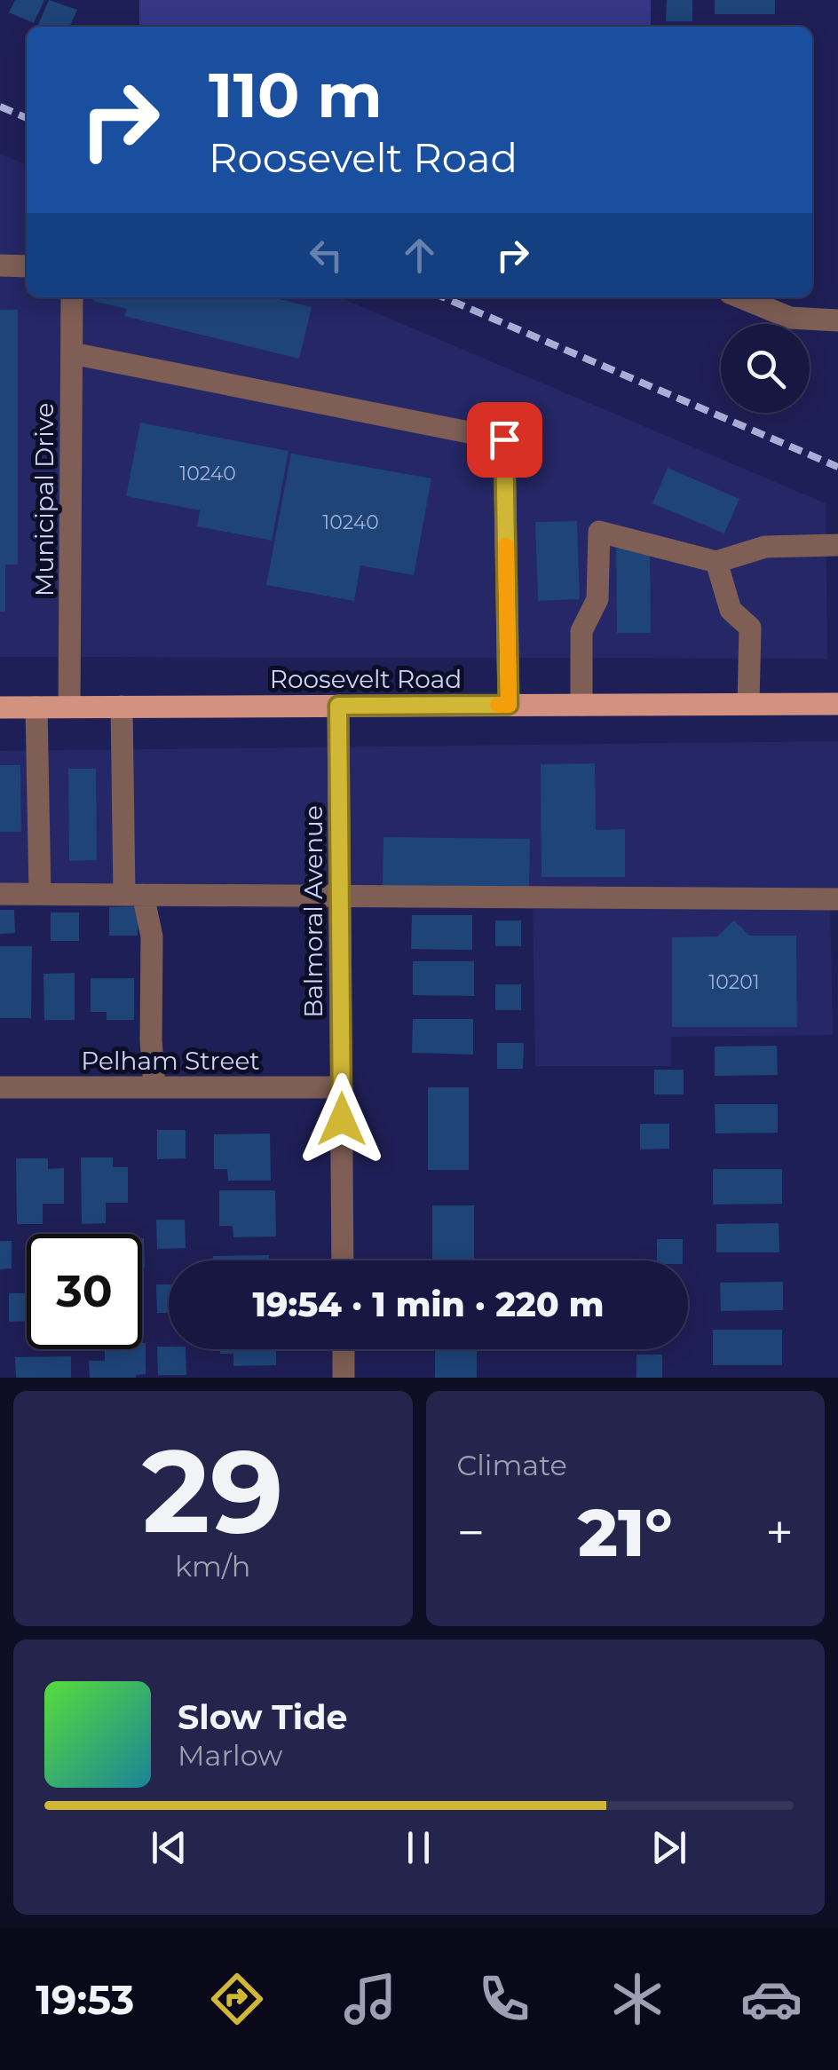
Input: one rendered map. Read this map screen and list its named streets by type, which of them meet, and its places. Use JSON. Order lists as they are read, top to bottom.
{
  "streets": {
    "main road": ["Roosevelt Road"],
    "street": ["Municipal Drive", "Balmoral Avenue", "Pelham Street"]
  },
  "crossings": [
    ["Municipal Drive", "Roosevelt Road"],
    ["Roosevelt Road", "Balmoral Avenue"],
    ["Balmoral Avenue", "Pelham Street"]
  ],
  "house_numbers": ["10240", "10240", "10201"],
  "page": {
    "turn": ["110 m", "Roosevelt Road"],
    "limit": "30",
    "trip": "19:54 · 1 min · 220 m",
    "tile": [
      ["29", "km/h"],
      "Climate"
    ],
    "heat": ["−", "21°", "+"],
    "song": ["Slow Tide", "Marlow"],
    "tabs": "19:53"
  }
}
